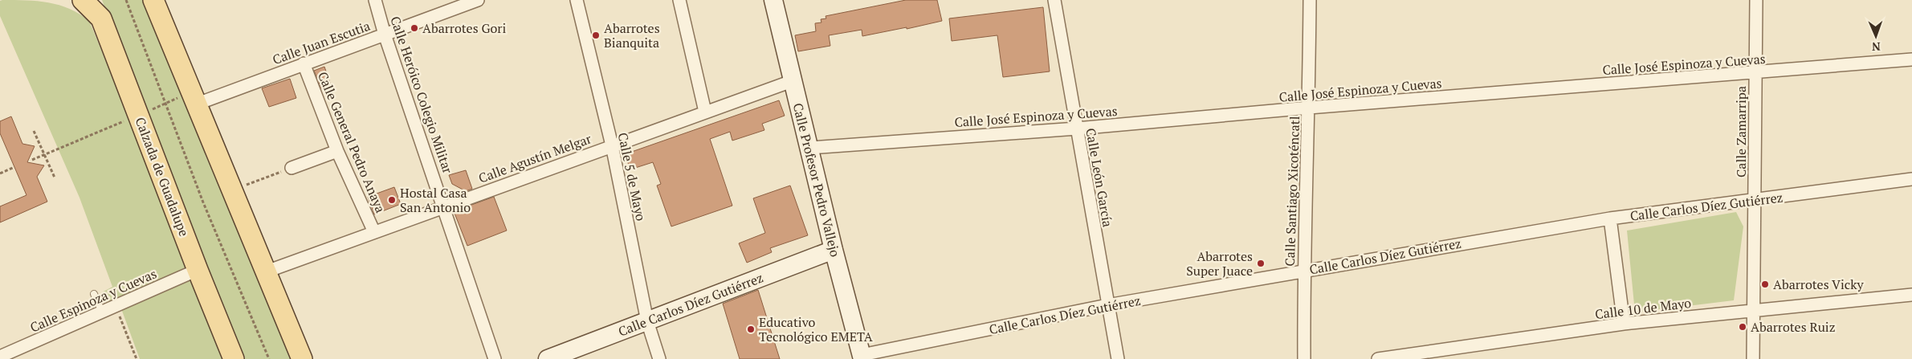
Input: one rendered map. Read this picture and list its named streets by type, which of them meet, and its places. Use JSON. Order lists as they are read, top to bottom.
{
  "streets": {
    "main road": ["Calzada de Guadalupe"],
    "street": [
      "Calle Juan Escutia",
      "Calle José Espinoza y Cuevas",
      "Calle Heróico Colegio Militar",
      "Calle Zamarripa",
      "Calle General Pedro Anaya",
      "Calle Agustín Melgar",
      "Calle 5 de Mayo",
      "Calle León García",
      "Calle Profesor Pedro Vallejo",
      "Calle Santiago Xicoténcatl",
      "Calle Carlos Díez Gutiérrez",
      "Calle Espinoza y Cuevas",
      "Calle 10 de Mayo"
    ]
  },
  "crossings": [
    ["Calle Juan Escutia", "Calle Heróico Colegio Militar"],
    ["Calle Juan Escutia", "Calle General Pedro Anaya"],
    ["Calle José Espinoza y Cuevas", "Calle Zamarripa"],
    ["Calle José Espinoza y Cuevas", "Calle León García"],
    ["Calle José Espinoza y Cuevas", "Calle Profesor Pedro Vallejo"],
    ["Calle José Espinoza y Cuevas", "Calle Santiago Xicoténcatl"],
    ["Calle Heróico Colegio Militar", "Calle Agustín Melgar"],
    ["Calle Zamarripa", "Calle Carlos Díez Gutiérrez"],
    ["Calle Zamarripa", "Calle 10 de Mayo"],
    ["Calle General Pedro Anaya", "Calle Agustín Melgar"],
    ["Calle Agustín Melgar", "Calle 5 de Mayo"],
    ["Calle Agustín Melgar", "Calle Profesor Pedro Vallejo"],
    ["Calzada de Guadalupe", "Calle Espinoza y Cuevas"],
    ["Calle 5 de Mayo", "Calle Carlos Díez Gutiérrez"],
    ["Calle León García", "Calle Carlos Díez Gutiérrez"],
    ["Calle Profesor Pedro Vallejo", "Calle Carlos Díez Gutiérrez"],
    ["Calle Santiago Xicoténcatl", "Calle Carlos Díez Gutiérrez"]
  ],
  "places": [
    "Abarrotes Gori",
    "Abarrotes Bianquita",
    "Hostal Casa San Antonio",
    "Abarrotes Super Juace",
    "Abarrotes Vicky",
    "Abarrotes Ruiz",
    "Educativo Tecnológico EMETA"
  ],
  "north": "bottom"
}
